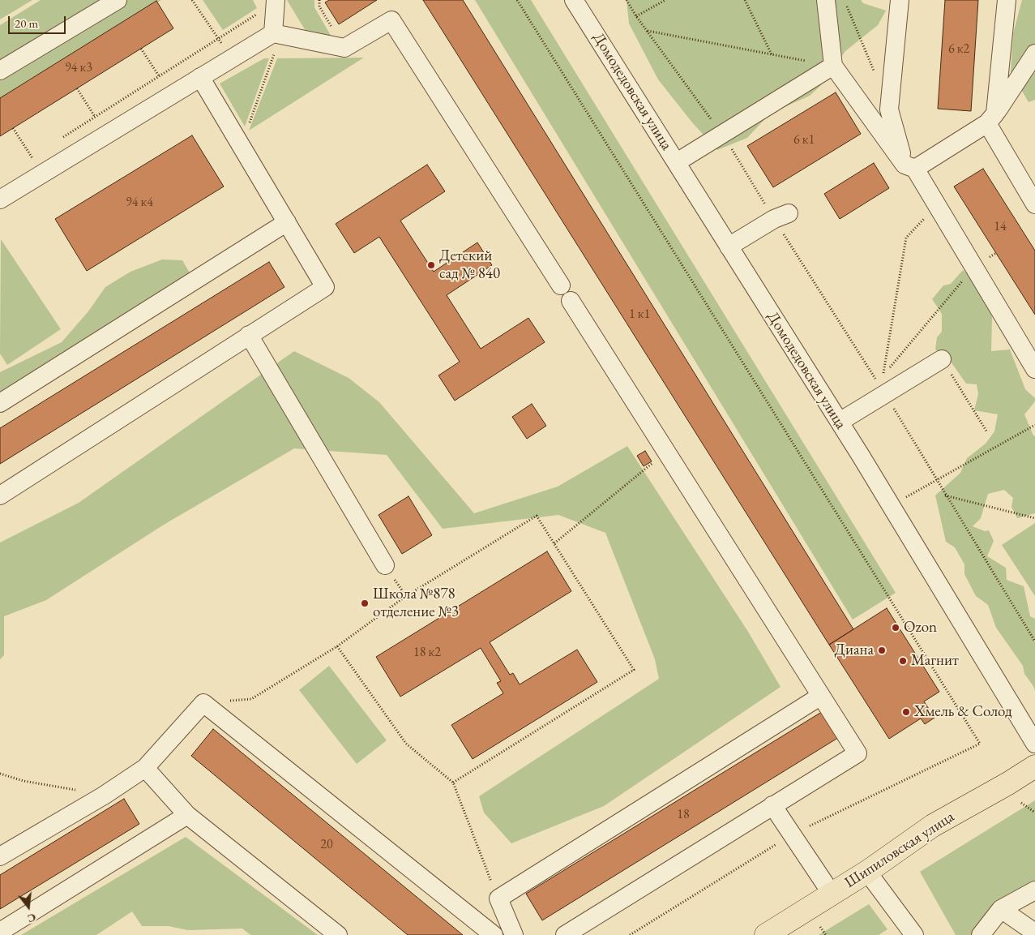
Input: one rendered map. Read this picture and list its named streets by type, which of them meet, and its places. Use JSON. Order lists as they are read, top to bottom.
{
  "streets": {
    "main road": ["Шипиловская улица"],
    "street": ["Домодедовская улица"]
  },
  "places": [
    "Детский сад № 840",
    "Школа №878 отделение №3",
    "Ozon",
    "Диана",
    "Магнит",
    "Хмель & Солод"
  ],
  "house_numbers": [
    "6 к2",
    "94 к3",
    "6 к1",
    "94 к4",
    "14",
    "1 к1",
    "18 к2",
    "18",
    "20"
  ],
  "scale_bar": "20 m",
  "north": "bottom"
}
